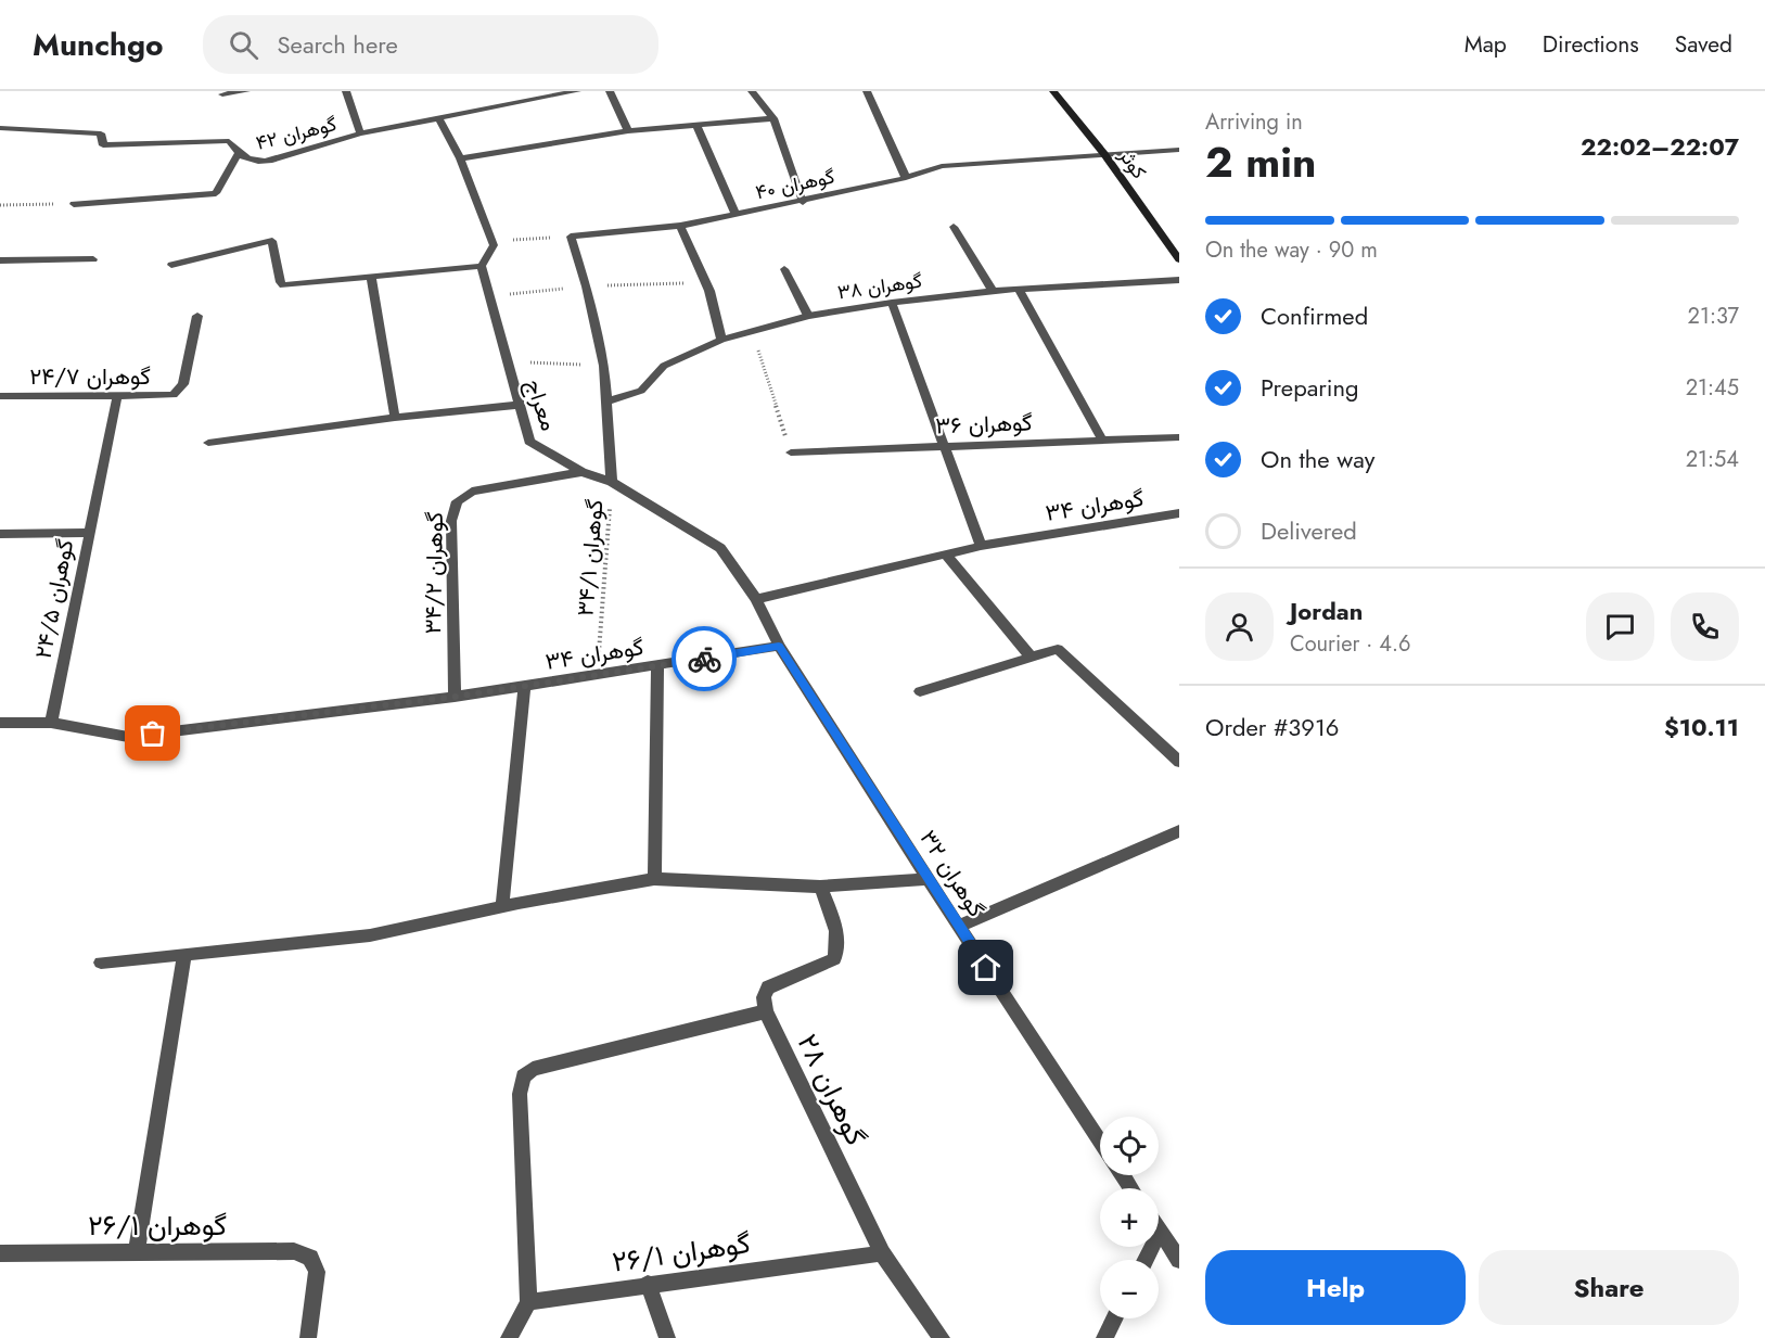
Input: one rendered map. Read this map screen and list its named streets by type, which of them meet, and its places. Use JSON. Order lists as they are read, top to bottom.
{
  "streets": {
    "street": [
      "گوهران ۴۲",
      "کوثر",
      "گوهران ۴۰",
      "گوهران ۳۸",
      "گوهران ۲۴/۷",
      "معراج",
      "گوهران ۳۶",
      "گوهران ۳۴",
      "گوهران ۳۴/۲",
      "گوهران ۲۴/۵",
      "گوهران ۳۲",
      "گوهران ۲۸",
      "گوهران ۲۶/۱"
    ],
    "path": ["گوهران ۳۴/۱"]
  },
  "crossings": [
    ["کوثر", "گوهران ۴۰"],
    ["معراج", "گوهران ۳۴"],
    ["معراج", "گوهران ۳۴/۱"],
    ["معراج", "گوهران ۳۴/۲"],
    ["گوهران ۳۴", "گوهران ۳۴/۱"],
    ["گوهران ۳۴", "گوهران ۳۴/۲"],
    ["گوهران ۳۴", "گوهران ۲۴/۵"],
    ["گوهران ۳۴", "گوهران ۳۲"],
    ["گوهران ۲۸", "گوهران ۲۶/۱"]
  ],
  "page": {
    "header": "Munchgo",
    "search": "Search here",
    "nav": ["Map", "Directions", "Saved"],
    "heading": ["2 min", "Arriving in", "22:02–22:07"],
    "panel": [
      "Jordan",
      "Courier · 4.6",
      "Order #3916",
      "$10.11"
    ],
    "bar": "On the way · 90 m",
    "list": [
      ["Confirmed", "21:37"],
      ["Preparing", "21:45"],
      ["On the way", "21:54"],
      "Delivered"
    ],
    "map_buttons": ["+", "−"],
    "buttons": ["Help", "Share"]
  }
}
